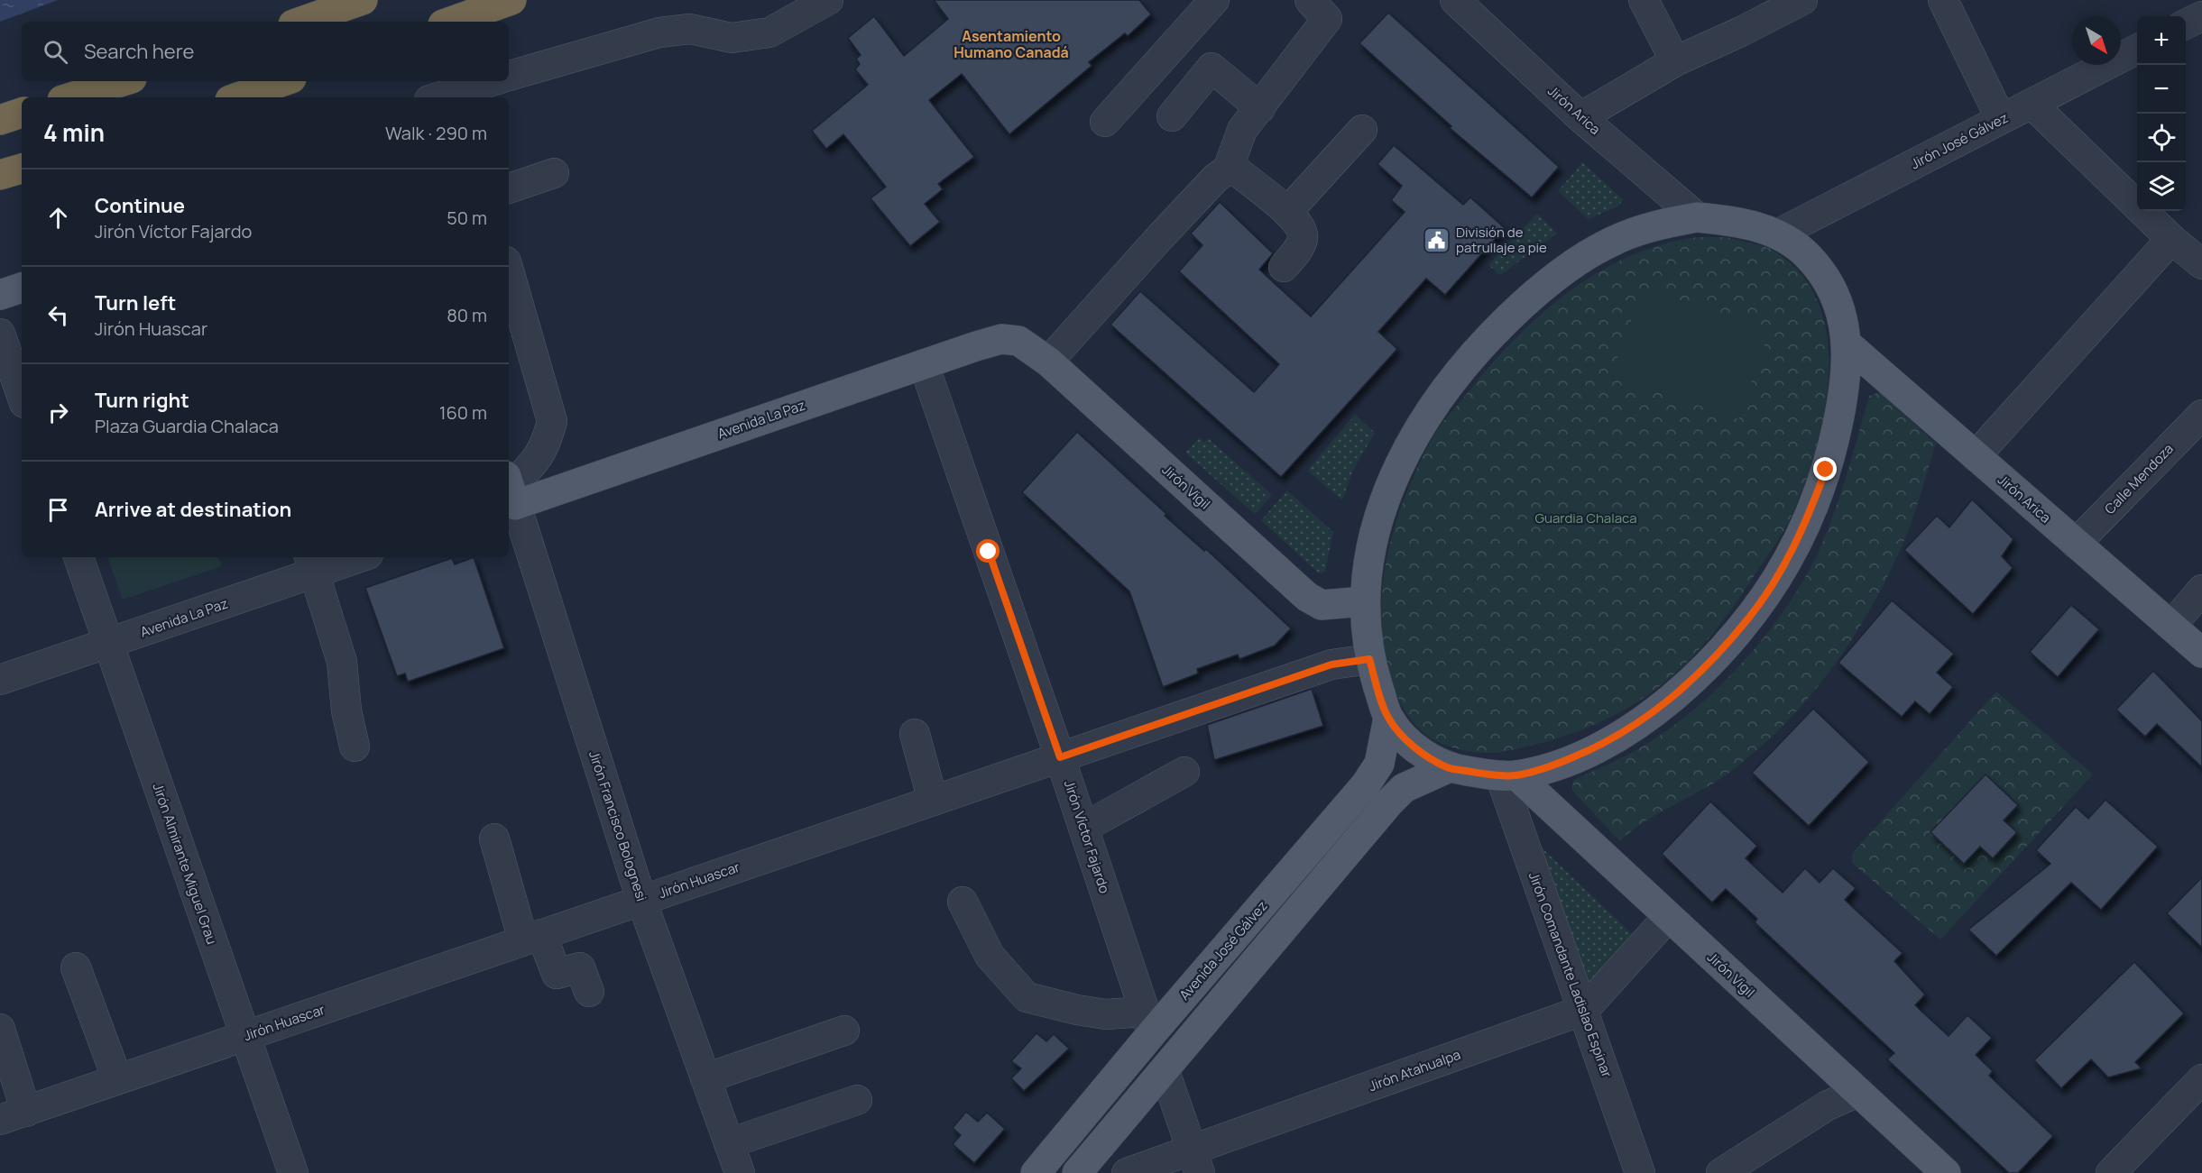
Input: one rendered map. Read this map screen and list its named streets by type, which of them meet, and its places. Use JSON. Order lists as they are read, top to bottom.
{
  "streets": {
    "main road": [
      "Jirón Arica",
      "Avenida La Paz",
      "Jirón Vigil",
      "Avenida José Gálvez"
    ],
    "street": [
      "Jirón José Gálvez",
      "Calle Mendoza",
      "Jirón Francisco Bolognesi",
      "Jirón Víctor Fajardo",
      "Jirón Almirante Miguel Grau",
      "Jirón Huascar",
      "Jirón Comandante Ladislao Espinar",
      "Jirón Atahualpa"
    ]
  },
  "crossings": [
    ["Jirón Arica", "Calle Mendoza"],
    ["Avenida La Paz", "Jirón Vigil"],
    ["Avenida La Paz", "Jirón Francisco Bolognesi"],
    ["Avenida La Paz", "Jirón Víctor Fajardo"],
    ["Avenida La Paz", "Jirón Almirante Miguel Grau"],
    ["Jirón Vigil", "Jirón Comandante Ladislao Espinar"],
    ["Jirón Vigil", "Jirón Atahualpa"],
    ["Jirón Francisco Bolognesi", "Jirón Huascar"],
    ["Jirón Víctor Fajardo", "Jirón Huascar"],
    ["Jirón Víctor Fajardo", "Avenida José Gálvez"],
    ["Jirón Almirante Miguel Grau", "Jirón Huascar"],
    ["Jirón Comandante Ladislao Espinar", "Jirón Atahualpa"]
  ],
  "districts": ["Asentamiento Humano Canadá"],
  "parks": ["Guardia Chalaca"],
  "places": {
    "public building": ["División de patrullaje a pie"]
  },
  "north": "bottom right",
  "page": {
    "map_buttons": ["+", "−"],
    "search": "Search here",
    "heading": ["4 min", "Walk · 290 m"],
    "list": [
      ["Continue", "Jirón Víctor Fajardo", "50 m"],
      ["Turn left", "Jirón Huascar", "80 m"],
      ["Turn right", "Plaza Guardia Chalaca", "160 m"],
      "Arrive at destination"
    ]
  }
}
